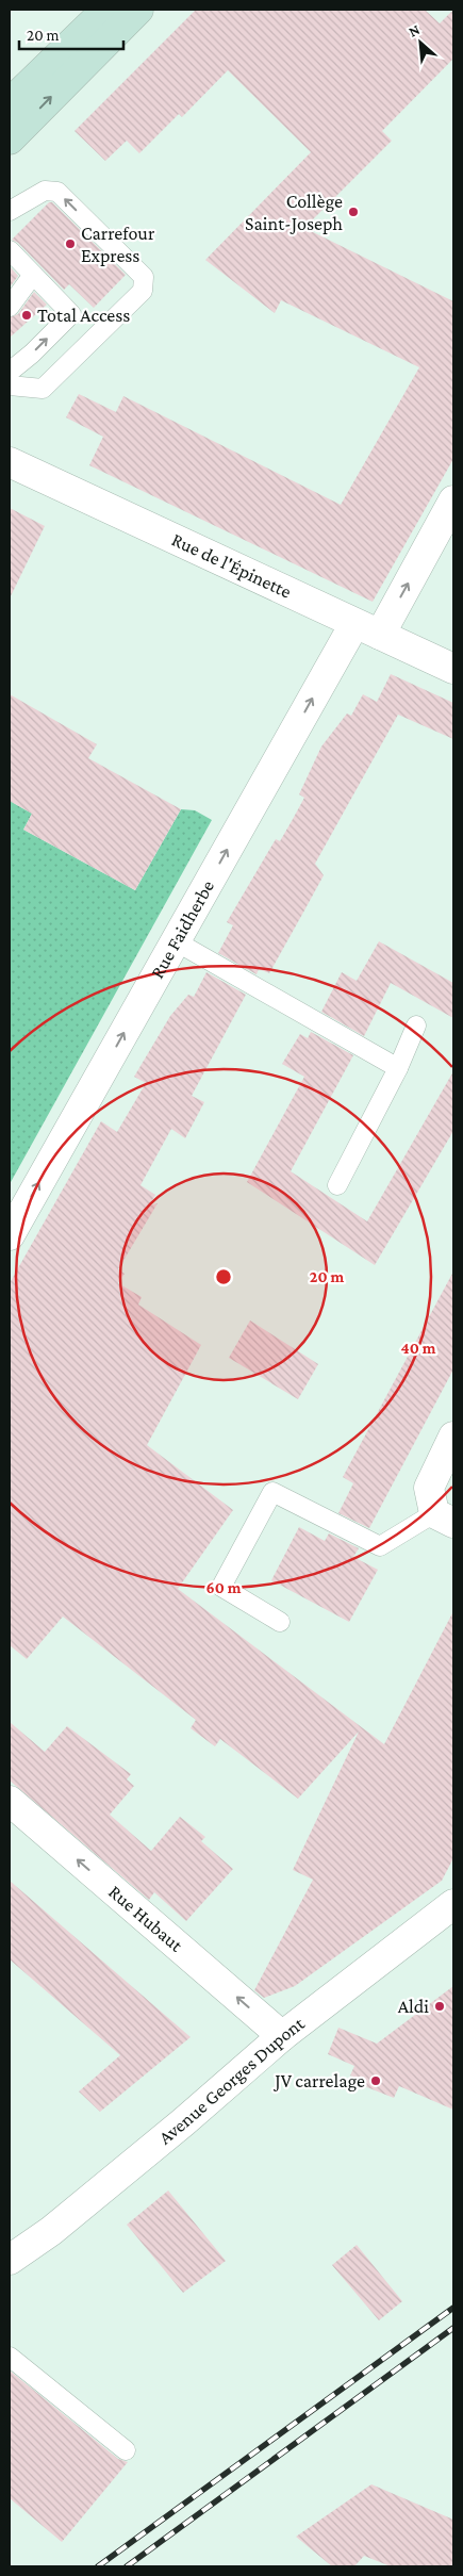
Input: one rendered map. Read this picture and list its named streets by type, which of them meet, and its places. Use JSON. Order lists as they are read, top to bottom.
{
  "streets": {
    "street": [
      "Rue de l'Épinette",
      "Rue Faidherbe",
      "Rue Hubaut",
      "Avenue Georges Dupont"
    ]
  },
  "crossings": [
    ["Rue de l'Épinette", "Rue Faidherbe"],
    ["Rue Hubaut", "Avenue Georges Dupont"]
  ],
  "one_way": ["Rue Faidherbe", "Rue Hubaut"],
  "places": [
    "Collège Saint-Joseph",
    "Carrefour Express",
    "Total Access",
    "Aldi",
    "JV carrelage"
  ],
  "scale_bar": "20 m",
  "north": "top left",
  "rings": ["20 m", "40 m", "60 m"]
}
